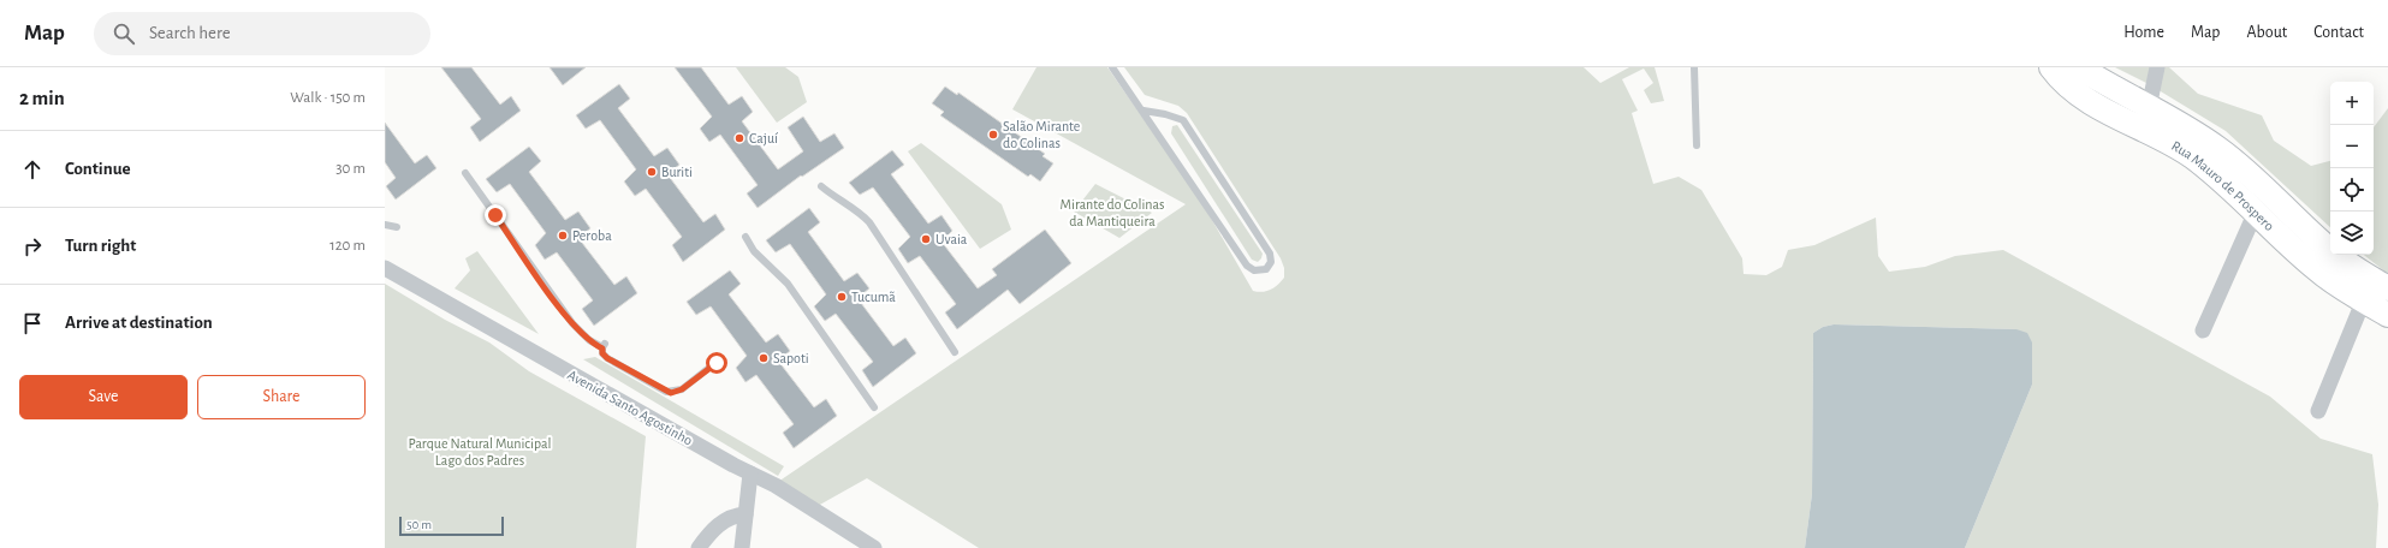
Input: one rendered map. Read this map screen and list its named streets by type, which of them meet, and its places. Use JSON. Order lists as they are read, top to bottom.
{
  "streets": {
    "main road": ["Rua Mauro de Prospero"],
    "street": ["Avenida Santo Agostinho"]
  },
  "parks": ["Mirante do Colinas da Mantiqueira", "Parque Natural Municipal Lago dos Padres"],
  "places": [
    "Salão Mirante do Colinas",
    "Cajuí",
    "Buriti",
    "Peroba",
    "Uvaia",
    "Tucumã",
    "Sapoti"
  ],
  "scale_bar": "50 m",
  "page": {
    "header": "Map",
    "search": "Search here",
    "nav": [
      "Home",
      "Map",
      "About",
      "Contact"
    ],
    "heading": ["2 min", "Walk · 150 m"],
    "map_buttons": ["+", "−"],
    "list": [
      ["Continue", "30 m"],
      ["Turn right", "120 m"],
      "Arrive at destination"
    ],
    "buttons": ["Save", "Share"],
    "scale": "50 m"
  }
}
